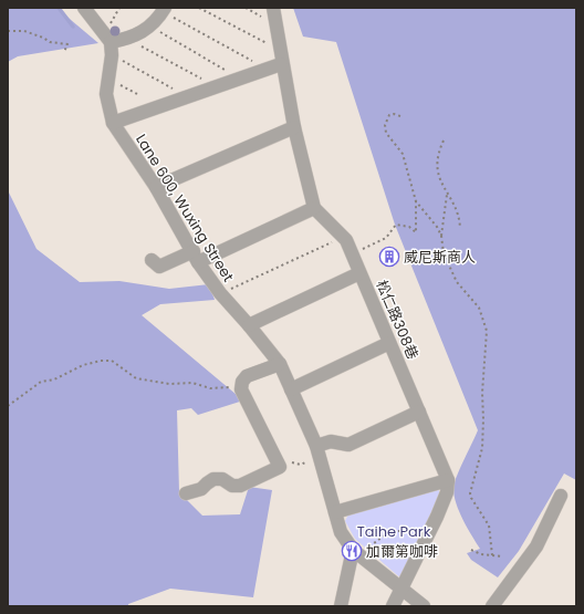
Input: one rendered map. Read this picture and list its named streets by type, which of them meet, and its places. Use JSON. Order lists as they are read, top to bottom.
{
  "streets": {
    "street": ["Lane 600, Wuxing Street", "松仁路308巷"]
  },
  "parks": ["Taihe Park"],
  "places": {
    "building": ["威尼斯商人"],
    "restaurant": ["加爾第咖啡"]
  }
}
